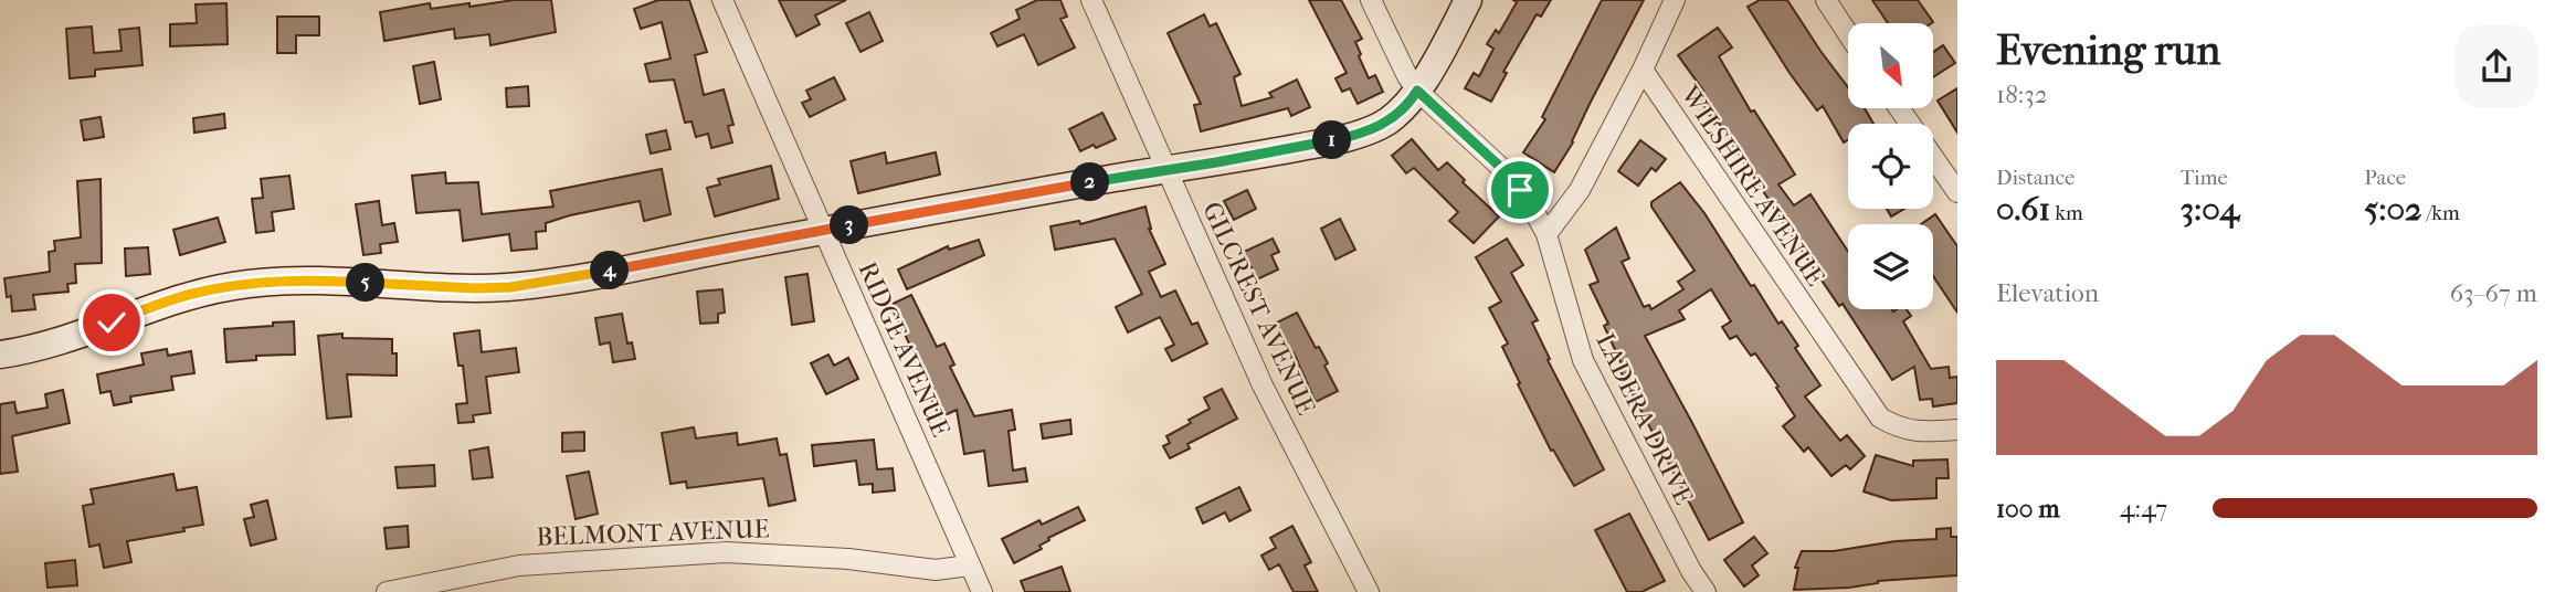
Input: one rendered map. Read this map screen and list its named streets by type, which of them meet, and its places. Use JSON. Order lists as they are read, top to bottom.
{
  "streets": {
    "street": [
      "WILSHIRE AVENUE",
      "GILCREST AVENUE",
      "RIDGE AVENUE",
      "LADERA DRIVE",
      "BELMONT AVENUE"
    ]
  },
  "crossings": [
    ["RIDGE AVENUE", "BELMONT AVENUE"]
  ],
  "north": "bottom right",
  "page": {
    "heading": ["Evening run", "18:32"],
    "pins": [
      "1",
      "2",
      "3",
      "4",
      "5"
    ],
    "stats": [
      ["Distance", "0.61 km"],
      ["Time", "3:04"],
      ["Pace", "5:02 /km"]
    ],
    "chart": ["Elevation", "63–67 m"],
    "list": [
      {
        "name": "100 m",
        "note": "4:47"
      }
    ]
  }
}
